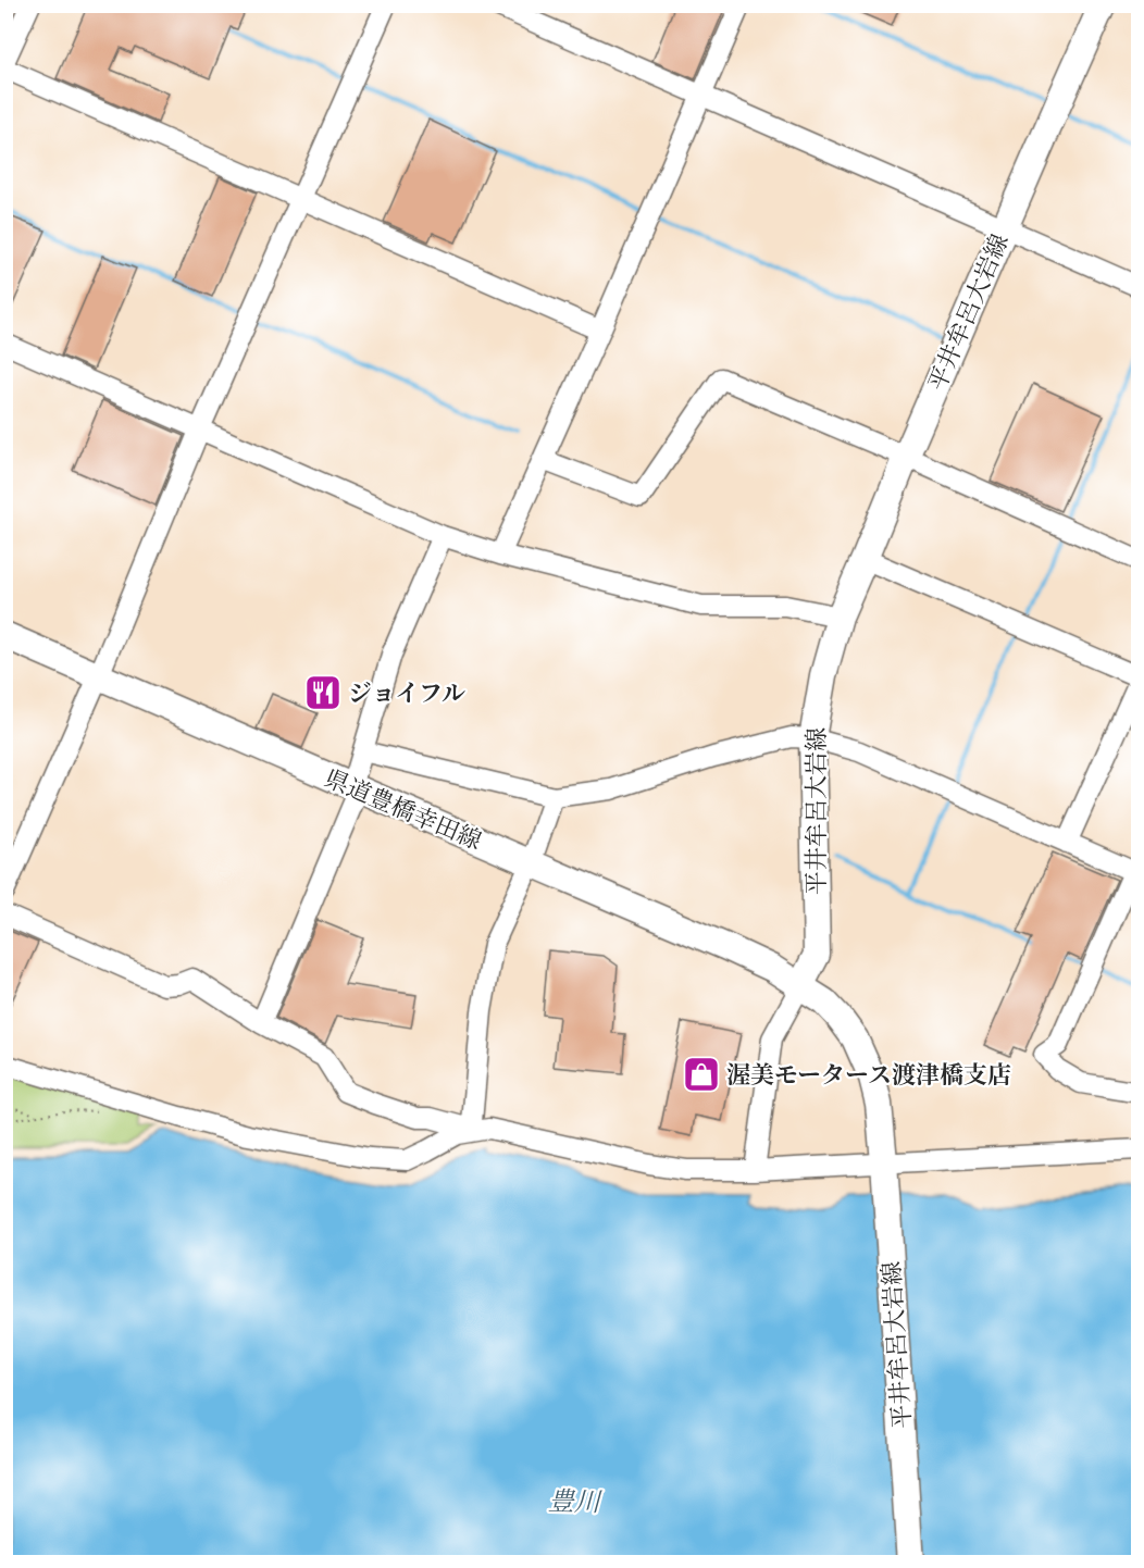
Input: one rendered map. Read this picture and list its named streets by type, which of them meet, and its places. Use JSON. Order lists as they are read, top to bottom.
{
  "streets": {
    "main road": ["平井牟呂大岩線", "県道豊橋幸田線"]
  },
  "crossings": [
    ["平井牟呂大岩線", "県道豊橋幸田線"]
  ],
  "water": ["豊川"],
  "places": {
    "restaurant": ["ジョイフル"],
    "shop": ["渥美モータース渡津橋支店"]
  }
}
